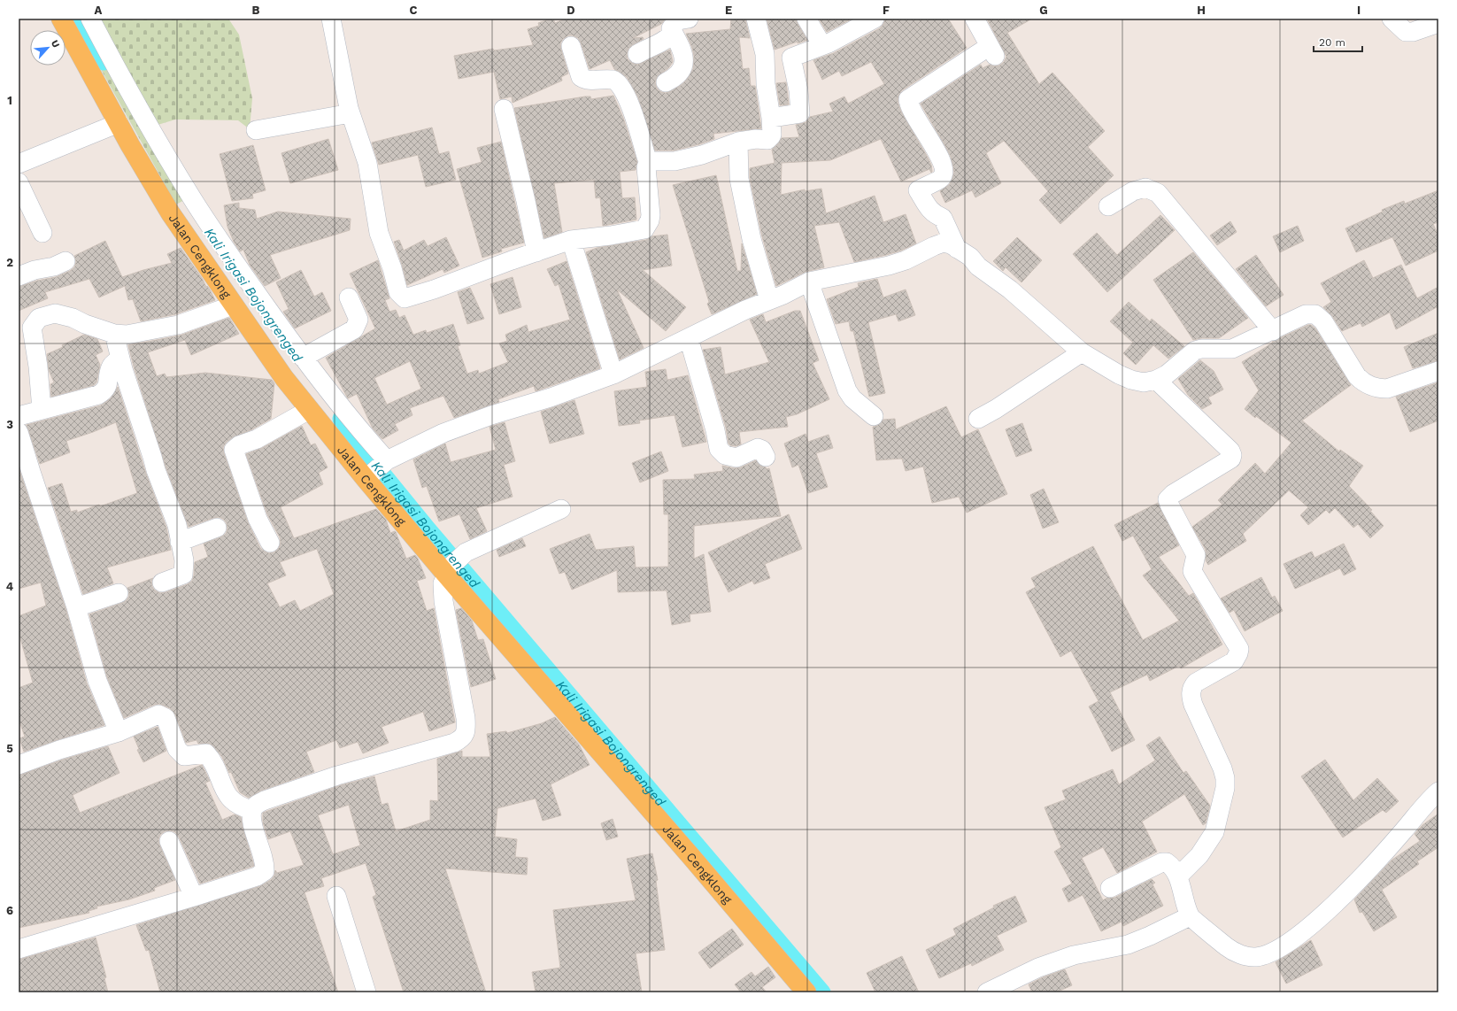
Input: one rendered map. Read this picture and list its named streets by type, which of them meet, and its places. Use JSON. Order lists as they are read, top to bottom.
{
  "streets": {
    "main road": ["Jalan Cengklong"]
  },
  "water": ["Kali Irigasi Bojongrenged"],
  "scale_bar": "20 m",
  "north": "top right",
  "grid": {
    "columns": [
      "A",
      "B",
      "C",
      "D",
      "E",
      "F",
      "G",
      "H",
      "I"
    ],
    "rows": [
      "1",
      "2",
      "3",
      "4",
      "5",
      "6"
    ]
  }
}
